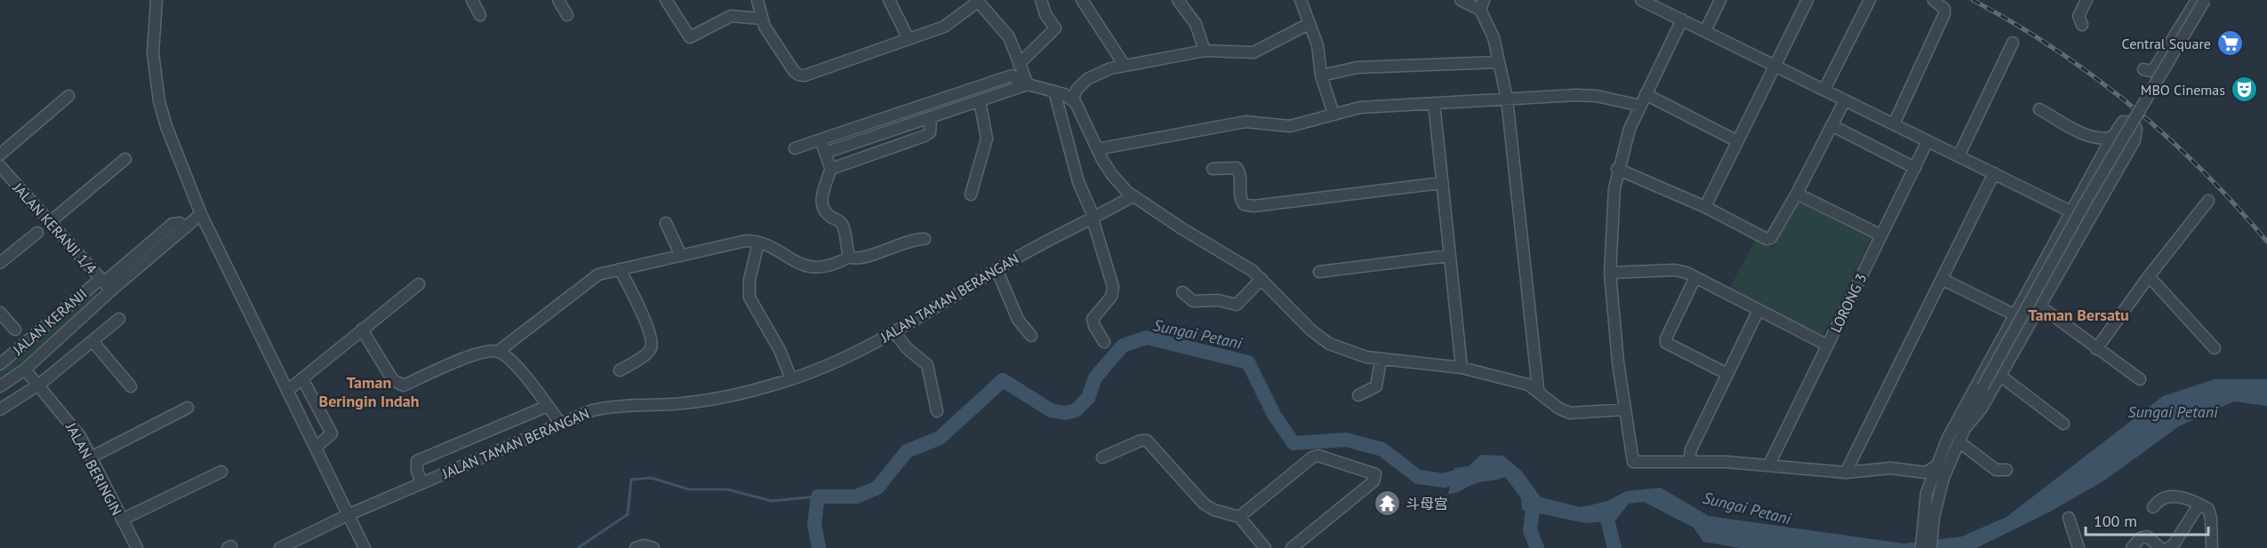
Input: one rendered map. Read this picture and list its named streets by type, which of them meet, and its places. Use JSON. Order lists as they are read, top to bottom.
{
  "streets": {
    "street": [
      "JALAN KERANJI 1/4",
      "JALAN TAMAN BERANGAN",
      "LORONG 3",
      "JALAN KERANJI",
      "JALAN BERINGIN"
    ]
  },
  "crossings": [
    ["JALAN KERANJI 1/4", "JALAN KERANJI"]
  ],
  "districts": ["Taman Bersatu", "Taman Beringin Indah"],
  "water": ["Sungai Petani"],
  "places": {
    "supermarket": ["Central Square"],
    "theatre": ["MBO Cinemas"],
    "temple": ["斗母宫"]
  },
  "scale_bar": "100 m"
}
